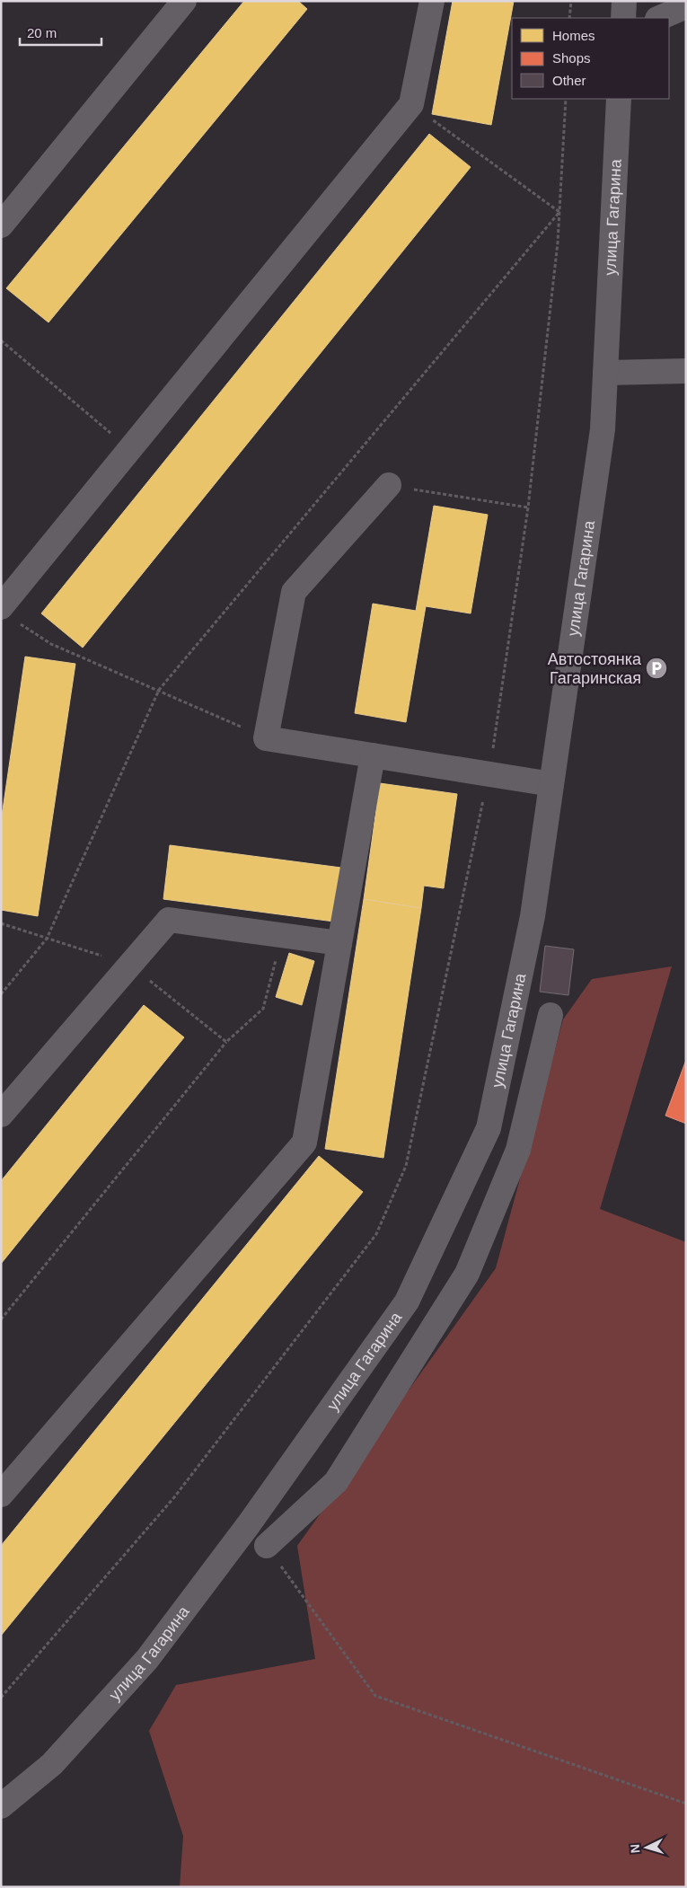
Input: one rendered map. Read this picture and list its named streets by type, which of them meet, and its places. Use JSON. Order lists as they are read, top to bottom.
{
  "streets": {
    "street": ["улица Гагарина"]
  },
  "places": {
    "parking": ["Автостоянка Гагаринская"]
  },
  "legend": ["Homes", "Shops", "Other"],
  "scale_bar": "20 m",
  "north": "left"
}
